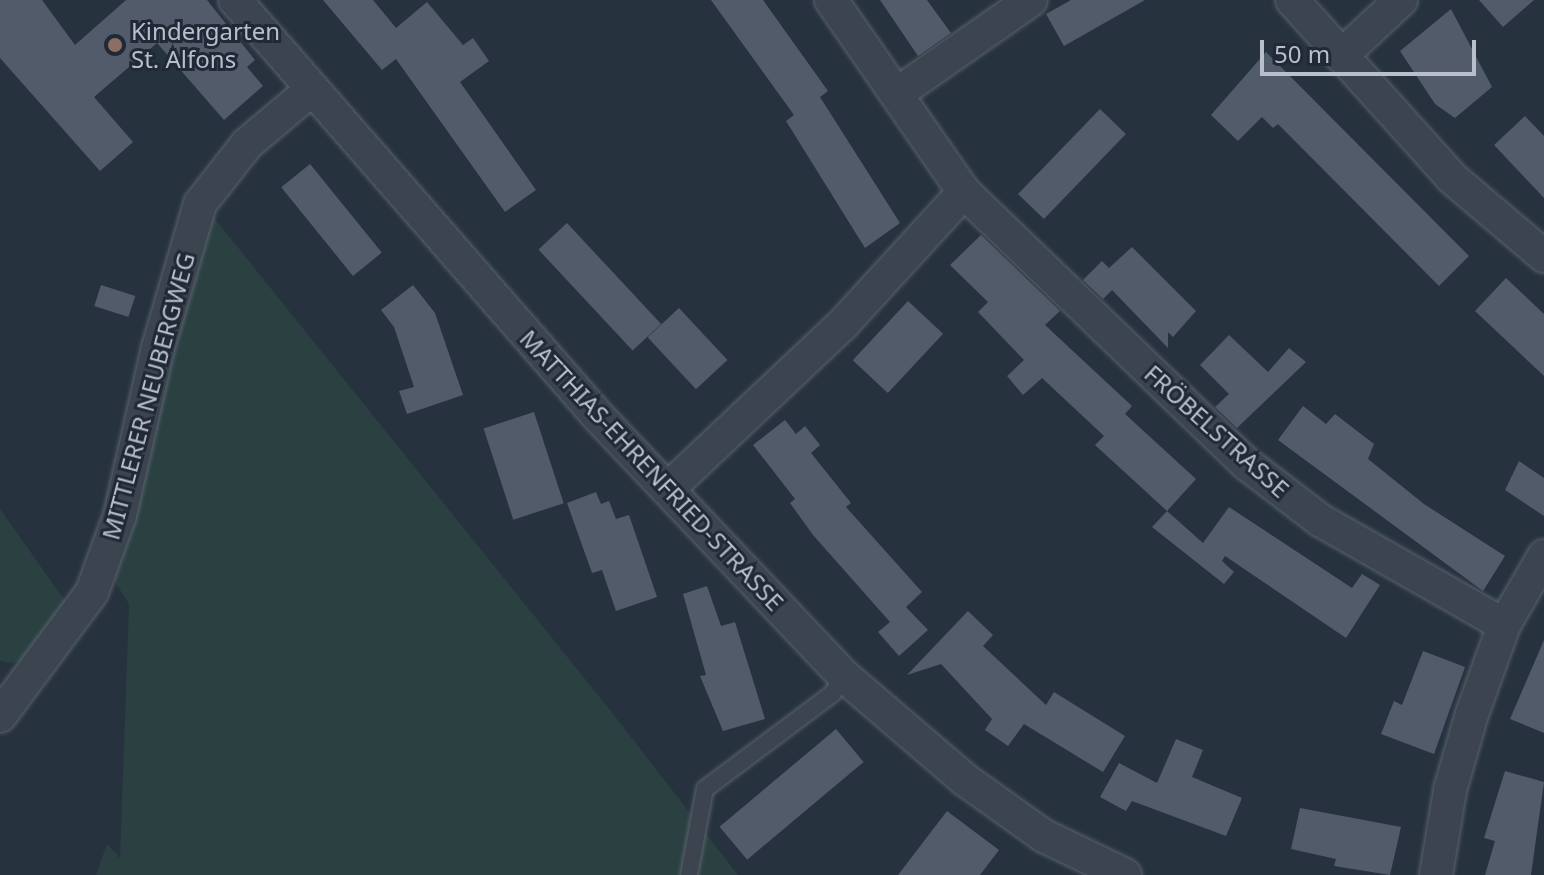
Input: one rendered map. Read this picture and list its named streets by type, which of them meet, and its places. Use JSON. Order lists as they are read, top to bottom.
{
  "streets": {
    "street": ["MITTLERER NEUBERGWEG", "FRÖBELSTRASSE", "MATTHIAS-EHRENFRIED-STRASSE"]
  },
  "crossings": [
    ["MITTLERER NEUBERGWEG", "MATTHIAS-EHRENFRIED-STRASSE"]
  ],
  "places": ["Kindergarten St. Alfons"],
  "scale_bar": "50 m"
}
